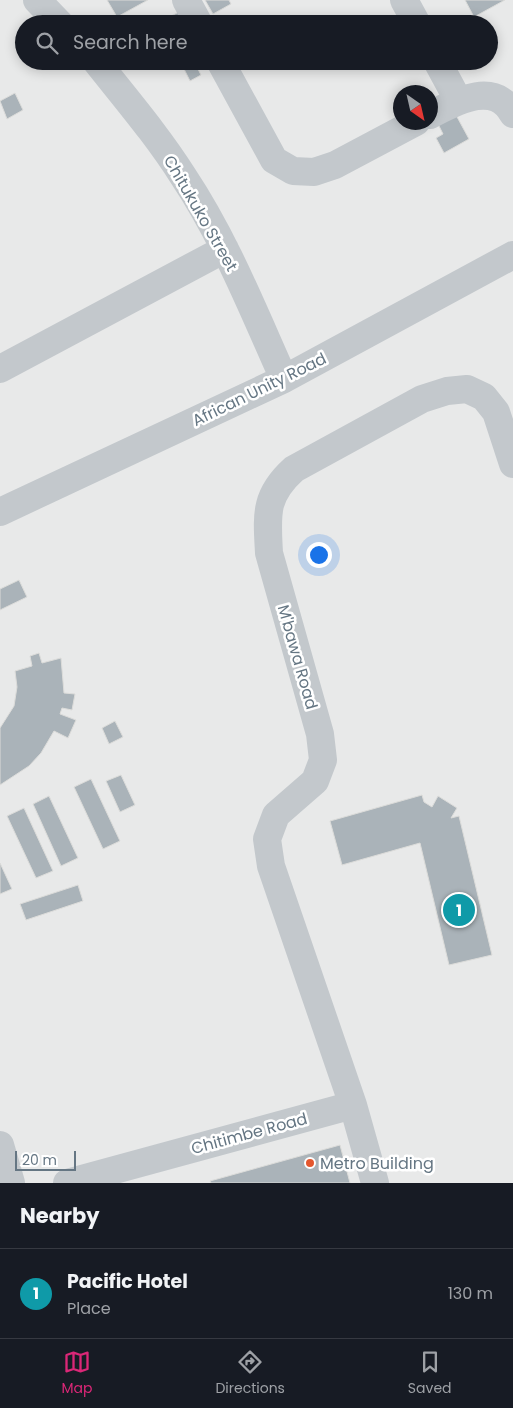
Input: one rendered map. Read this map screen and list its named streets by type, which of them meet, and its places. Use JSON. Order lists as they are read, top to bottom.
{
  "streets": {
    "street": [
      "Chitukuko Street",
      "African Unity Road",
      "M'bawa Road",
      "Chitimbe Road"
    ]
  },
  "crossings": [
    ["Chitukuko Street", "African Unity Road"],
    ["M'bawa Road", "Chitimbe Road"]
  ],
  "places": ["Metro Building"],
  "scale_bar": "20 m",
  "north": "bottom right",
  "page": {
    "search": "Search here",
    "pins": "1",
    "scale": "20 m",
    "heading": "Nearby",
    "list": [
      {
        "mark": "1",
        "name": "Pacific Hotel",
        "note": "Place",
        "value": "130 m"
      }
    ],
    "nav": ["Map", "Directions", "Saved"]
  }
}
